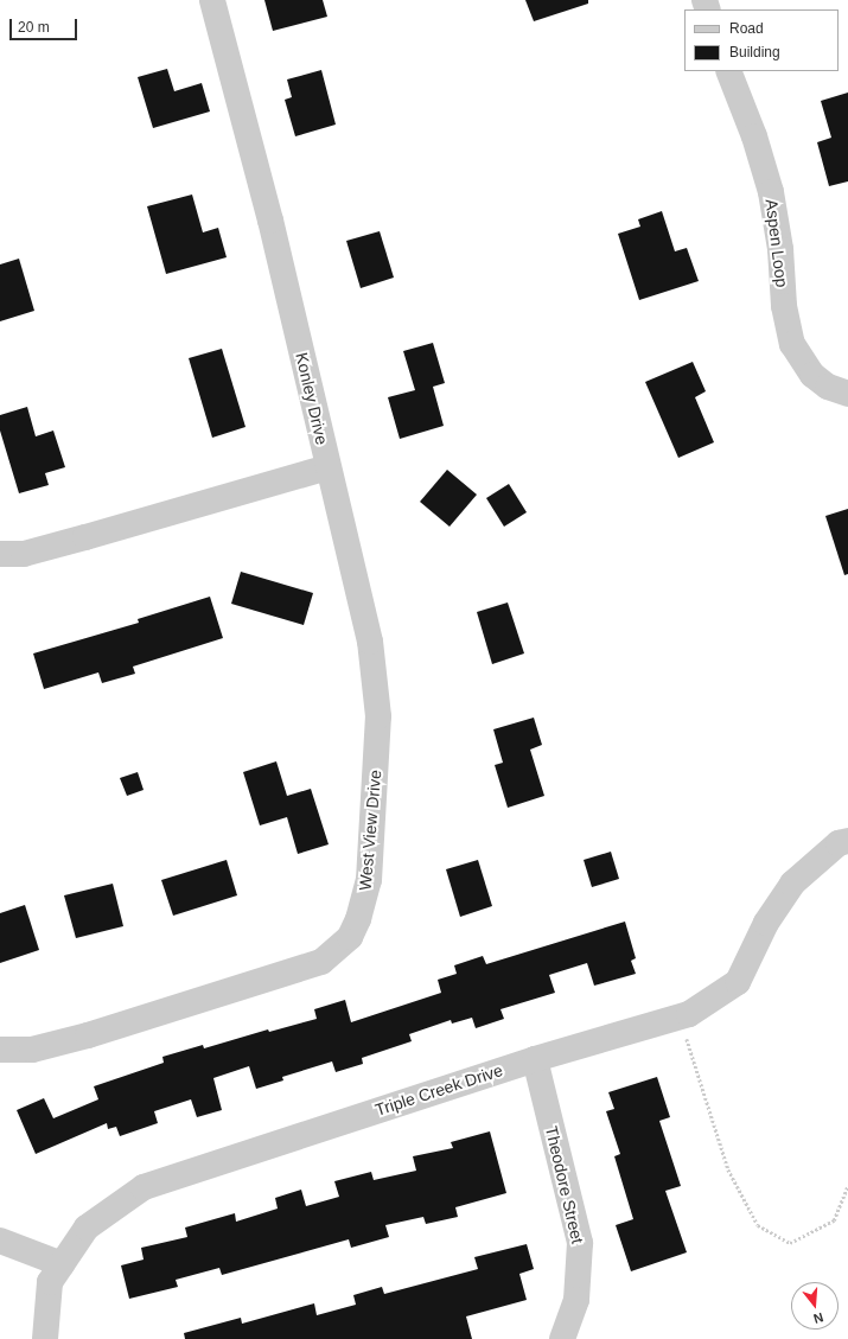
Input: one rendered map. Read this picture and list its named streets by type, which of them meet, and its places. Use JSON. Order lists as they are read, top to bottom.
{
  "streets": {
    "street": [
      "Aspen Loop",
      "Konley Drive",
      "West View Drive",
      "Triple Creek Drive",
      "Theodore Street"
    ]
  },
  "crossings": [
    ["Konley Drive", "West View Drive"],
    ["Triple Creek Drive", "Theodore Street"]
  ],
  "legend": ["Road", "Building"],
  "scale_bar": "20 m",
  "north": "bottom"
}
